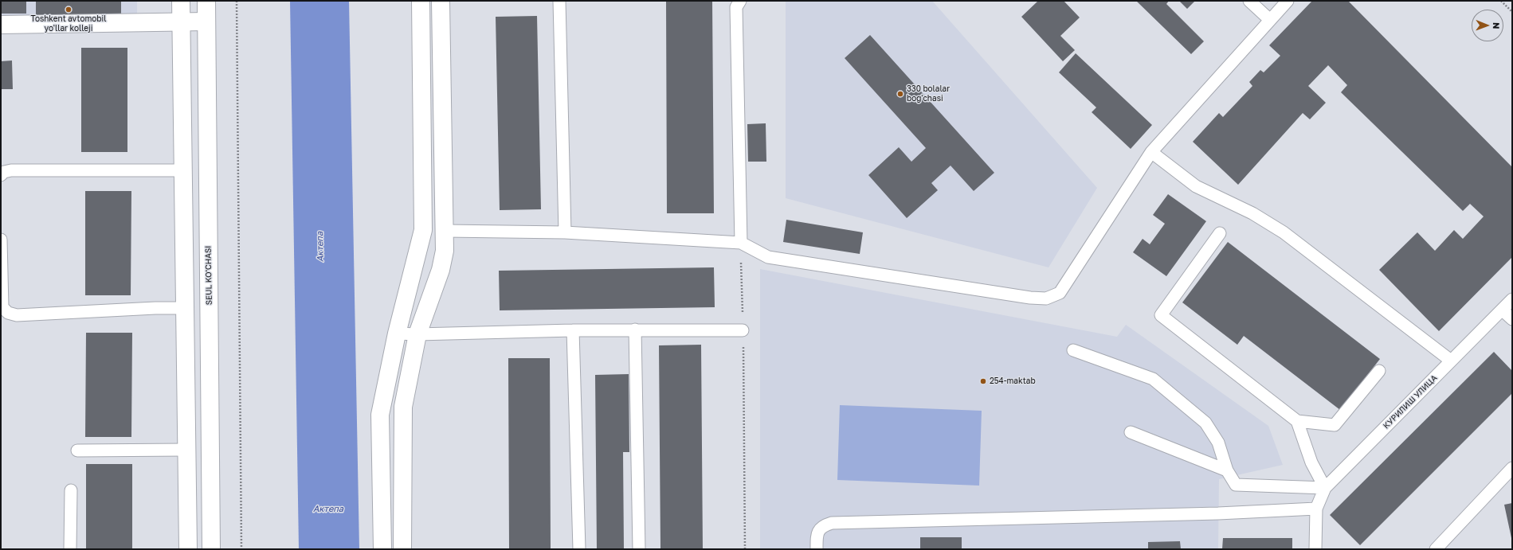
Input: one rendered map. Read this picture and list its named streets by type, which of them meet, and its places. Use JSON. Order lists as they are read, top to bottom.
{
  "streets": {
    "street": ["SEUL KO'CHASI"],
    "lane": ["КУРИЛИШ УЛИЦА"]
  },
  "water": ["Актепа"],
  "places": ["Toshkent avtomobil yo'llar kolleji", "330 bolalar bog'chasi", "254-maktab"],
  "north": "right"
}
